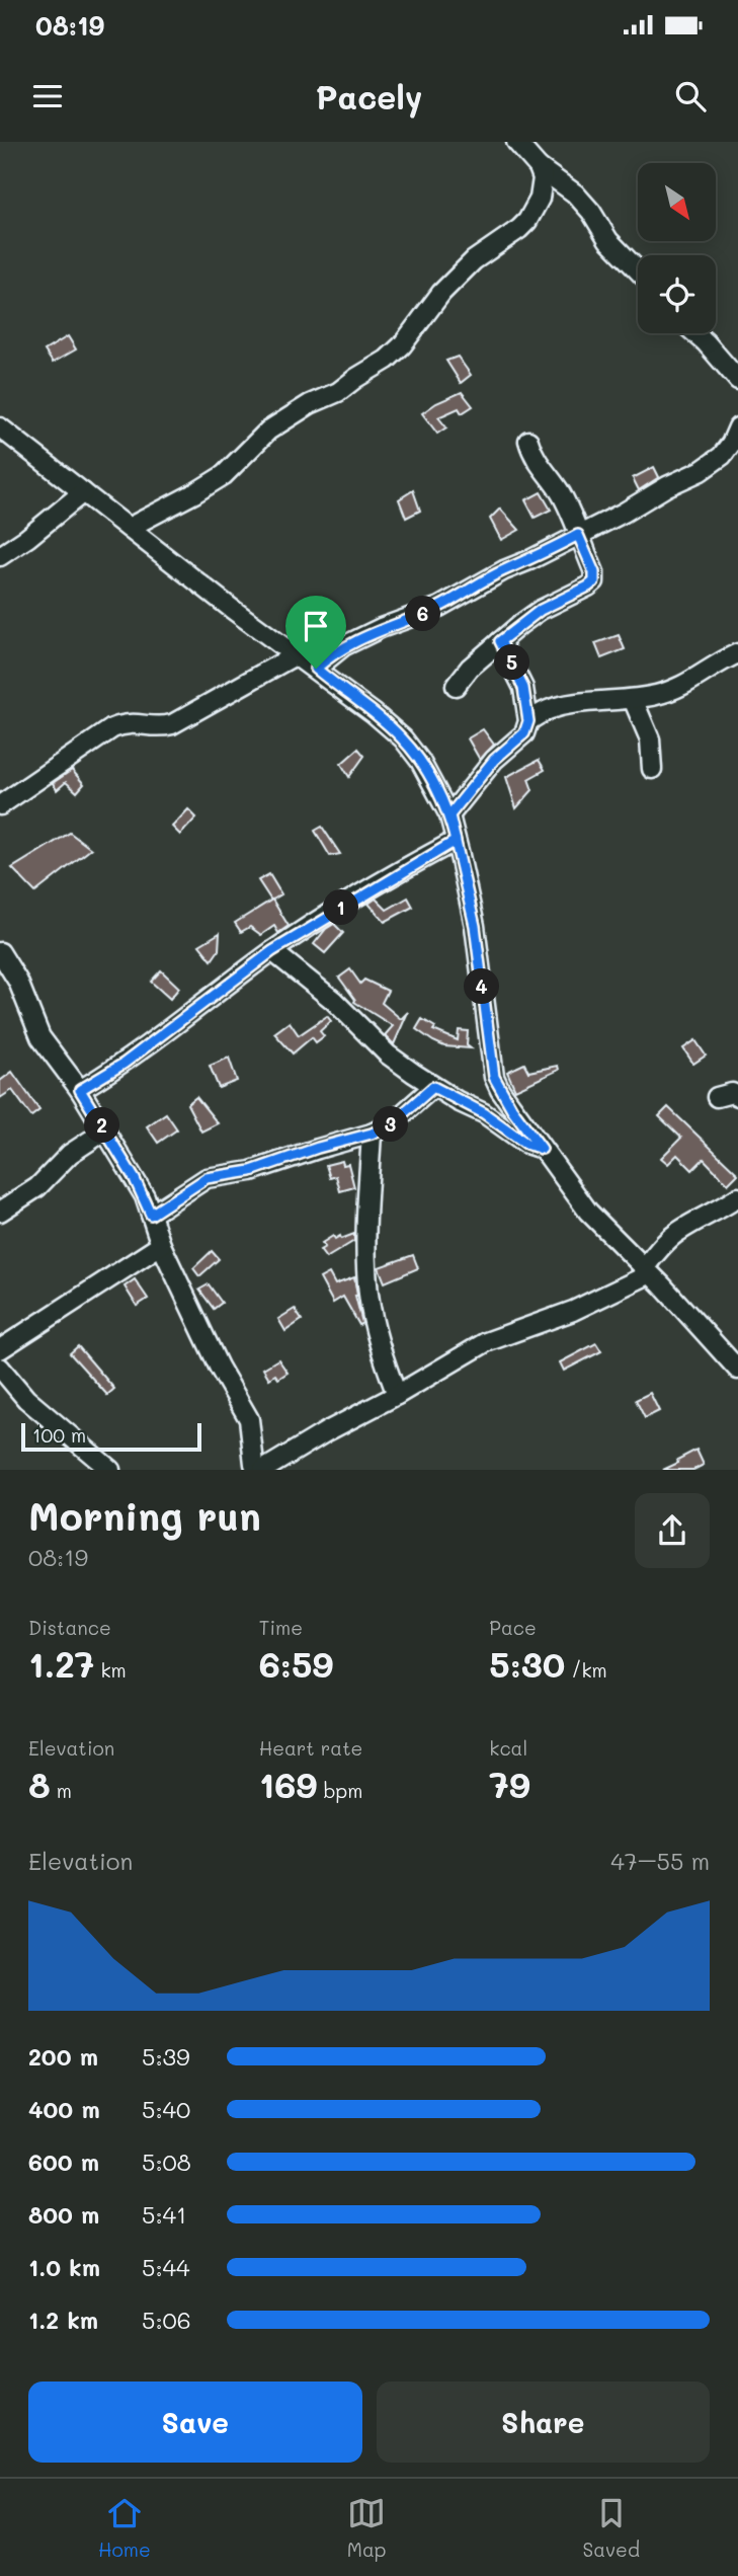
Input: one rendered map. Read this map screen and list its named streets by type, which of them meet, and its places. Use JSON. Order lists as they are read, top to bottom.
{
  "scale_bar": "100 m",
  "north": "bottom right",
  "page": {
    "status": "08:19",
    "header": "Pacely",
    "pins": [
      "6",
      "5",
      "1",
      "4",
      "3",
      "2"
    ],
    "scale": "100 m",
    "heading": ["Morning run", "08:19"],
    "stats": [
      ["Distance", "1.27 km"],
      ["Time", "6:59"],
      ["Pace", "5:30 /km"],
      ["Elevation", "8 m"],
      ["Heart rate", "169 bpm"],
      ["kcal", "79"]
    ],
    "chart": ["Elevation", "47–55 m"],
    "list": [
      {
        "name": "200 m",
        "note": "5:39"
      },
      {
        "name": "400 m",
        "note": "5:40"
      },
      {
        "name": "600 m",
        "note": "5:08"
      },
      {
        "name": "800 m",
        "note": "5:41"
      },
      {
        "name": "1.0 km",
        "note": "5:44"
      },
      {
        "name": "1.2 km",
        "note": "5:06"
      }
    ],
    "buttons": ["Save", "Share"],
    "tabs": ["Home", "Map", "Saved"]
  }
}
